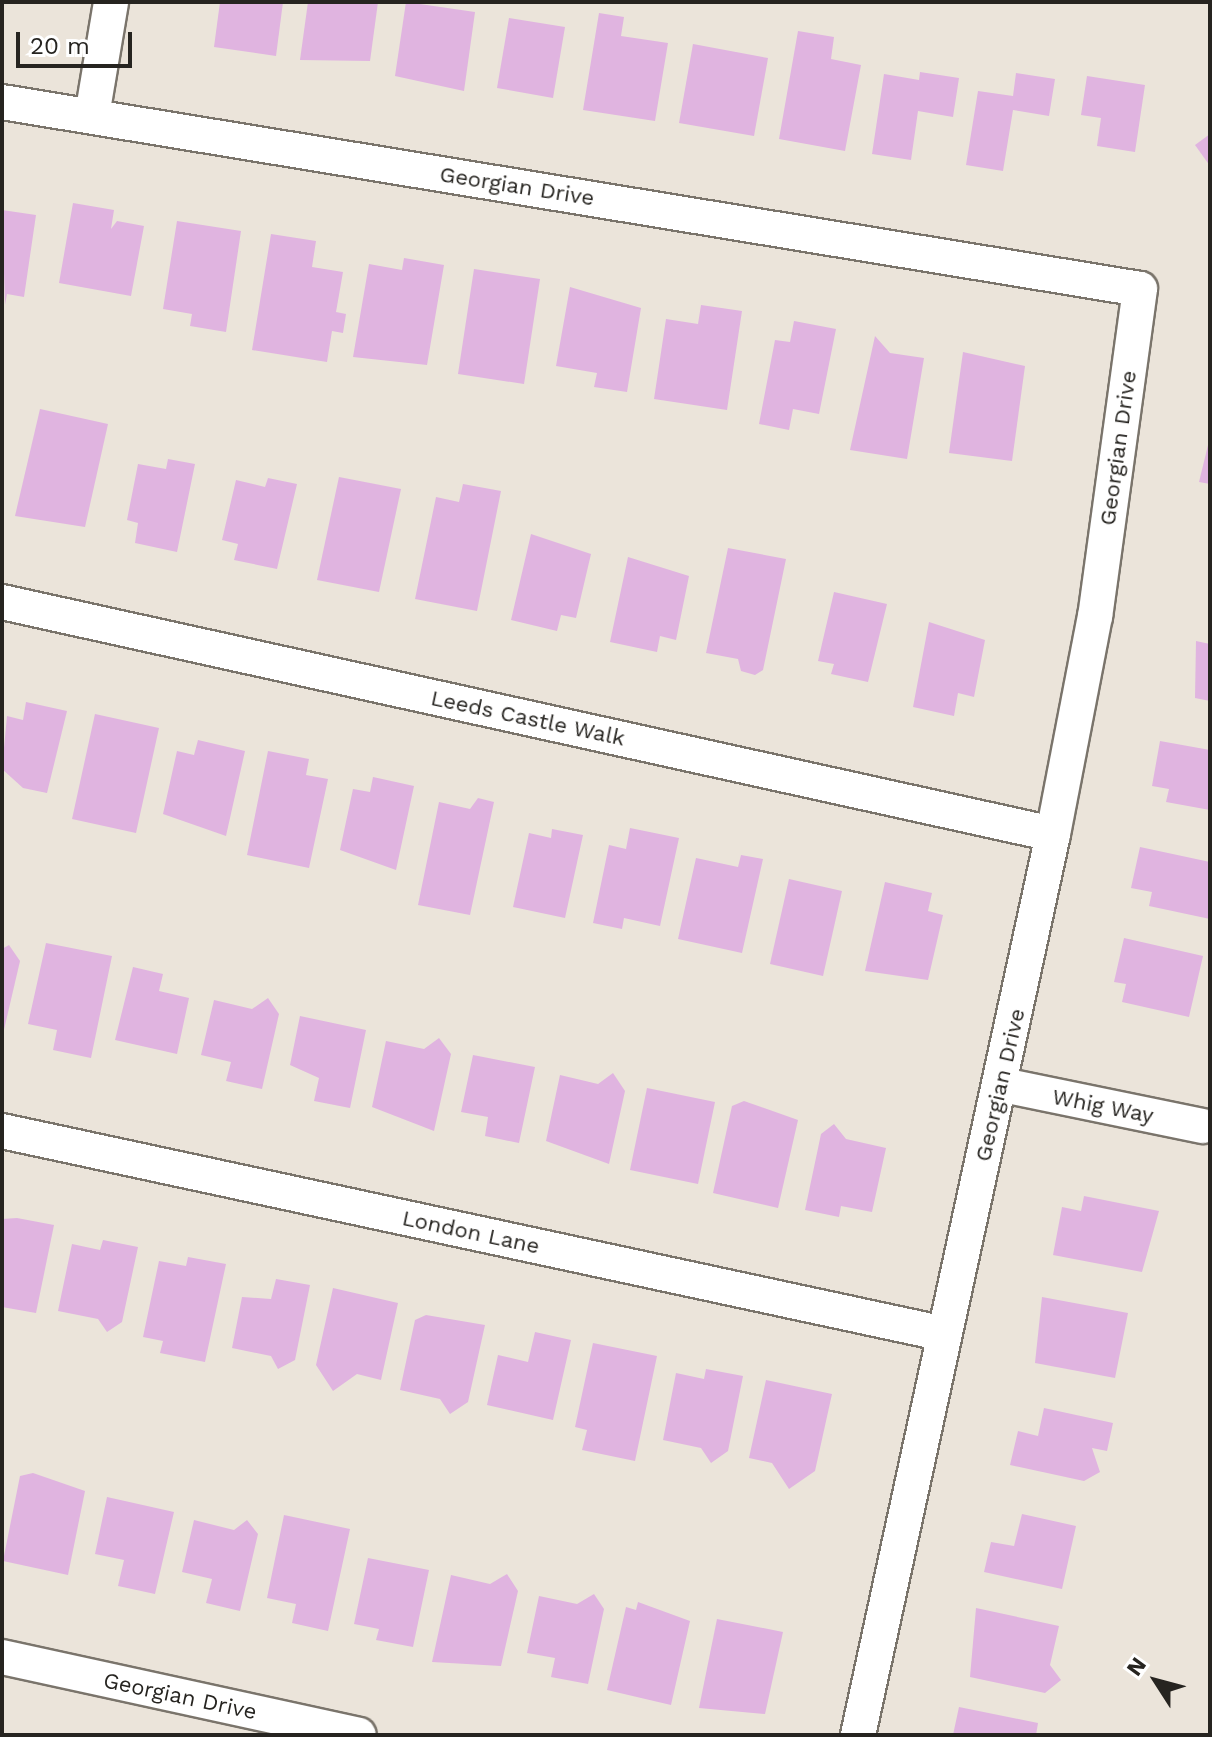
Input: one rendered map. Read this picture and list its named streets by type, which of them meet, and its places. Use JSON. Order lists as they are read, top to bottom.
{
  "streets": {
    "street": [
      "Georgian Drive",
      "Leeds Castle Walk",
      "Whig Way",
      "London Lane"
    ]
  },
  "crossings": [
    ["Georgian Drive", "Leeds Castle Walk"],
    ["Georgian Drive", "Whig Way"],
    ["Georgian Drive", "London Lane"]
  ],
  "scale_bar": "20 m",
  "north": "top left"
}
